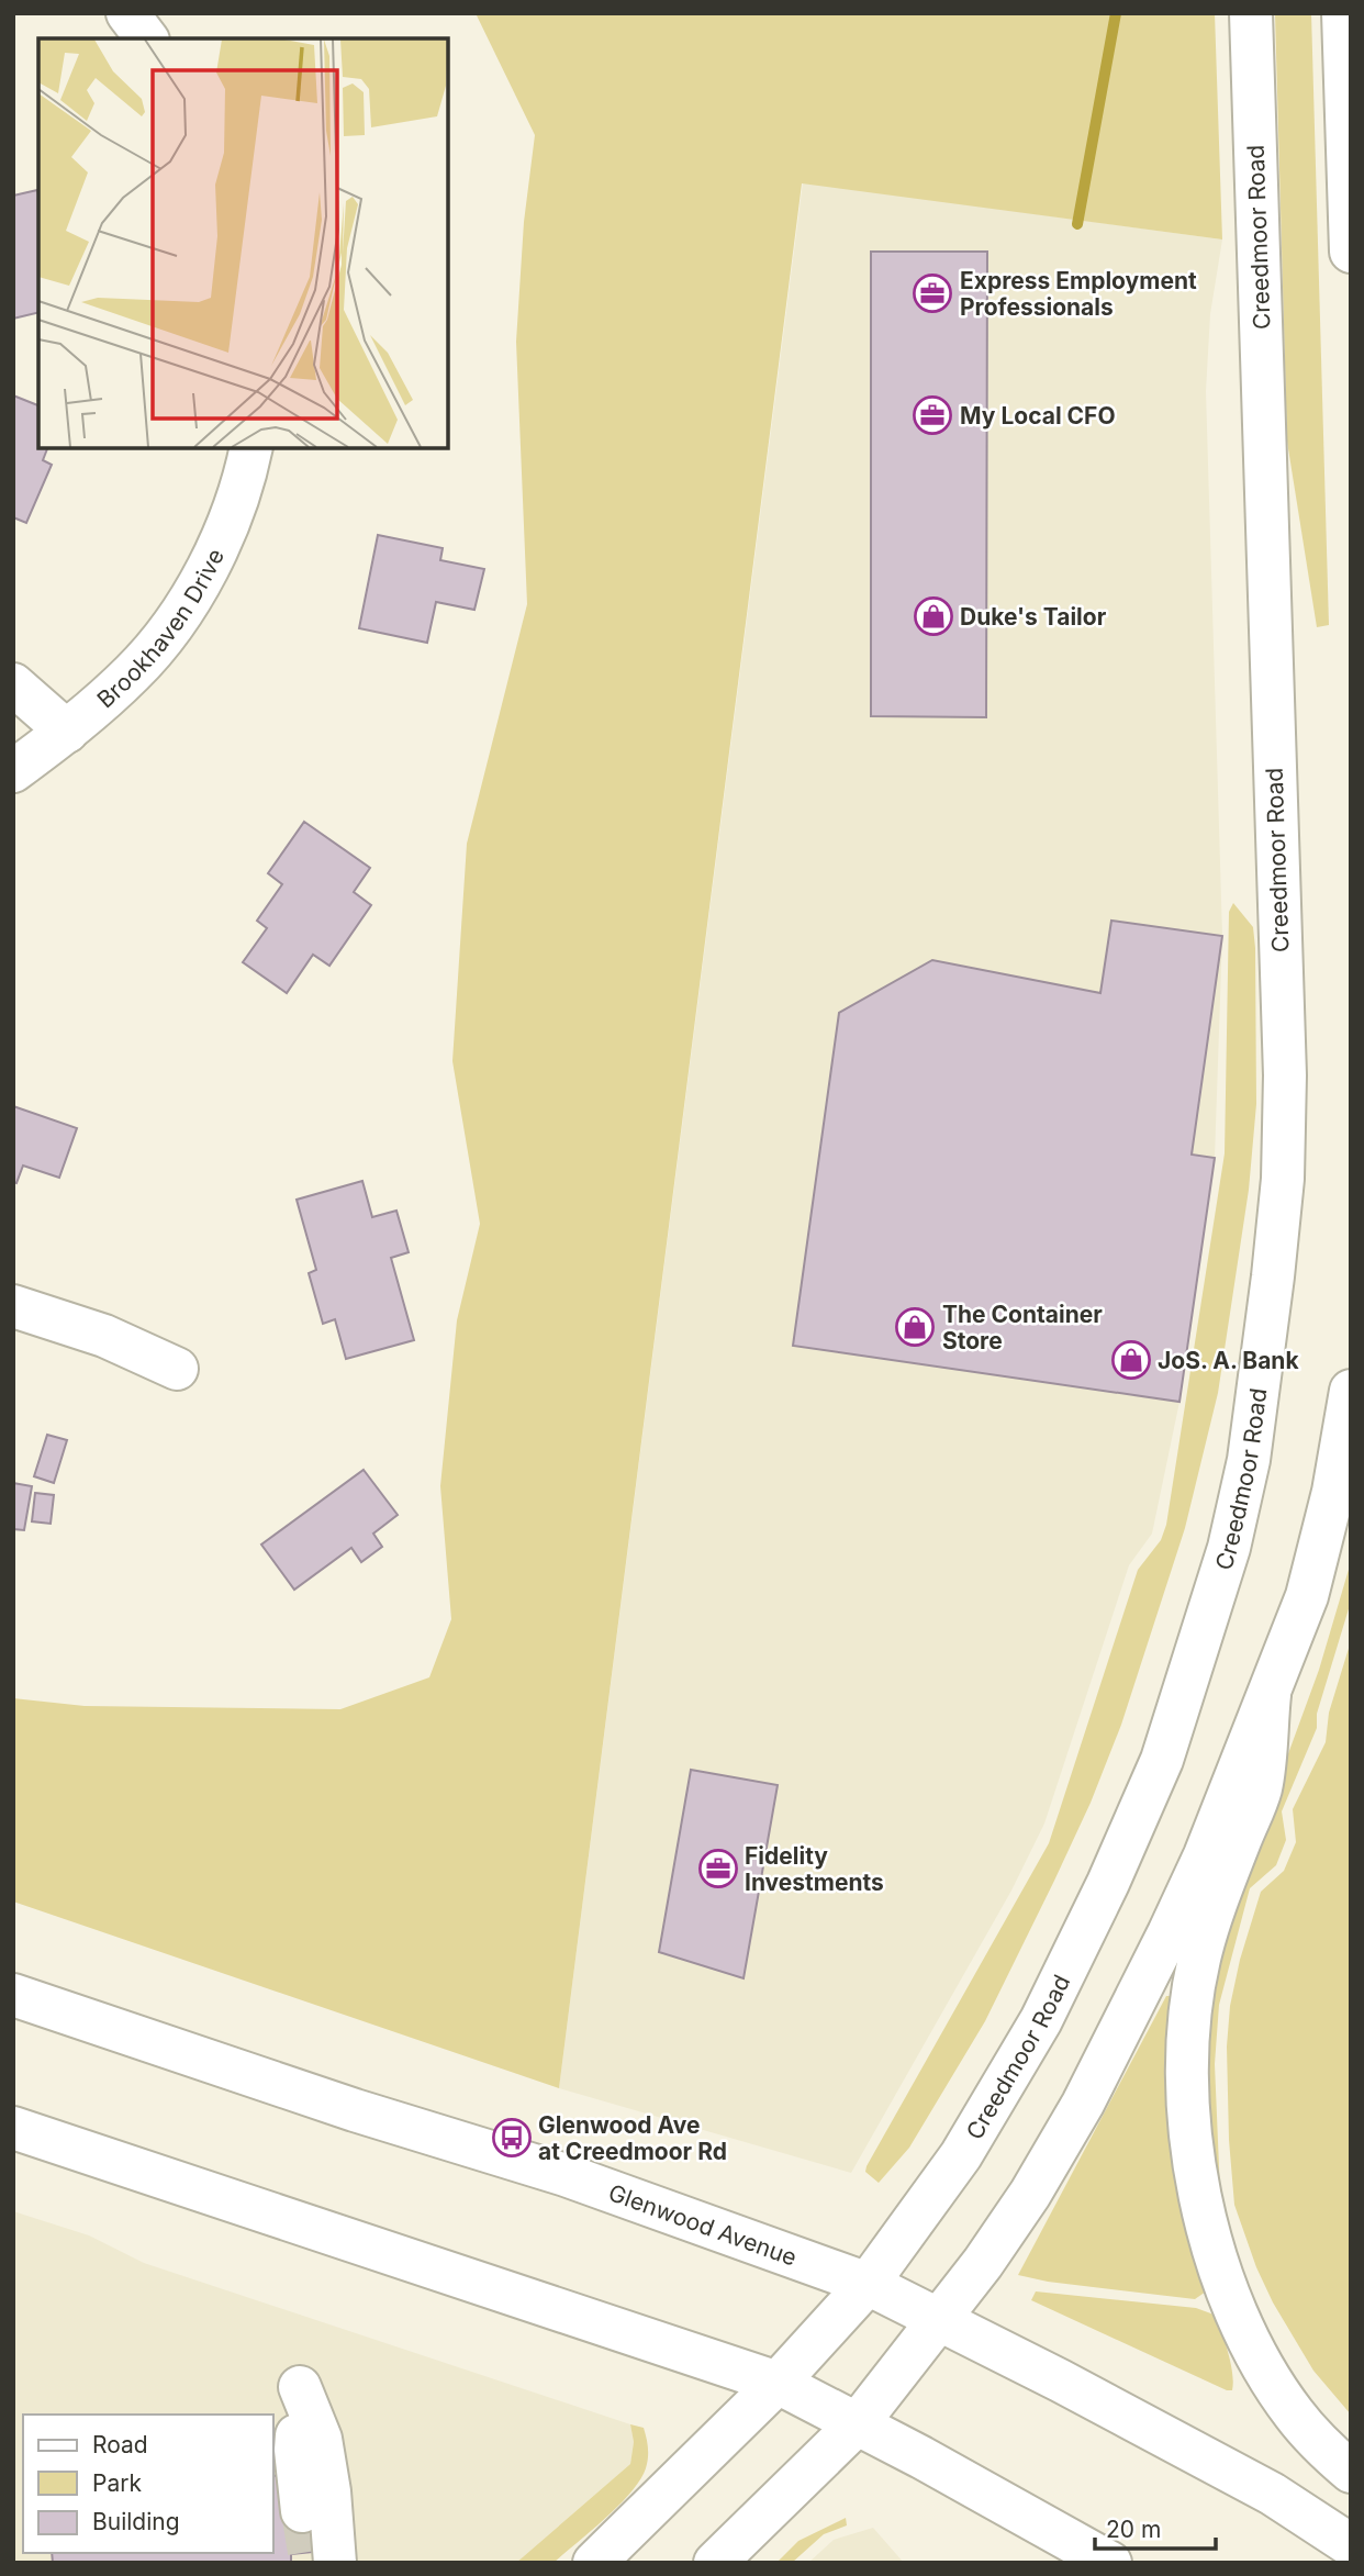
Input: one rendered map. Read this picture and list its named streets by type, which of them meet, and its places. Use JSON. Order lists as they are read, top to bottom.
{
  "streets": {
    "main road": ["Creedmoor Road", "Brookhaven Drive", "Glenwood Avenue"]
  },
  "crossings": [
    ["Creedmoor Road", "Glenwood Avenue"]
  ],
  "places": {
    "office": ["Express Employment Professionals", "My Local CFO", "Fidelity Investments"],
    "shop": ["Duke's Tailor", "The Container Store", "JoS. A. Bank"],
    "bus stop": ["Glenwood Ave at Creedmoor Rd"]
  },
  "legend": ["Road", "Park", "Building"],
  "scale_bar": "20 m"
}
